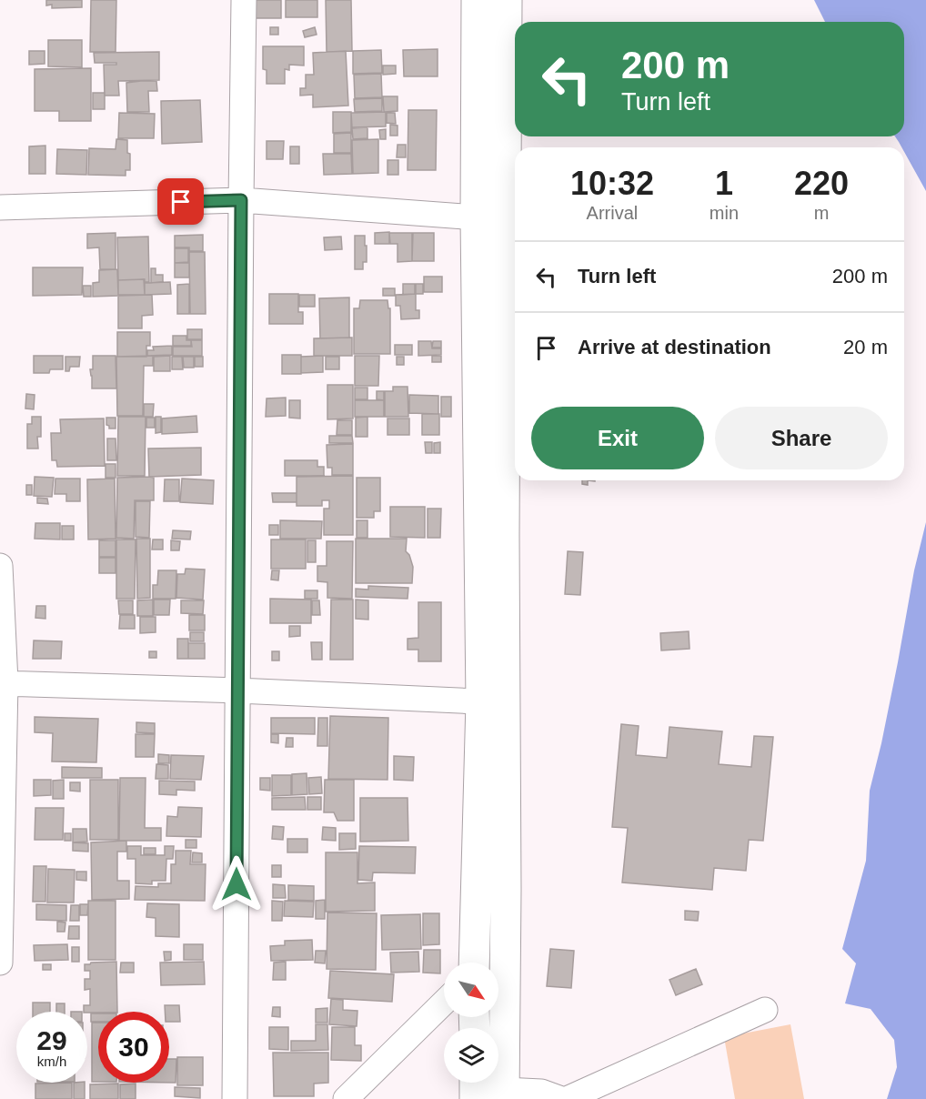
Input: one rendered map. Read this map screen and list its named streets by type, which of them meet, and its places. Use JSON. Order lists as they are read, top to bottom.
{
  "north": "bottom right",
  "page": {
    "turn": ["200 m", "Turn left"],
    "eta": [
      "10:32",
      "Arrival",
      "1",
      "min",
      "220",
      "m"
    ],
    "list": [
      {
        "name": "Turn left",
        "value": "200 m"
      },
      {
        "name": "Arrive at destination",
        "value": "20 m"
      }
    ],
    "buttons": ["Exit", "Share"],
    "speed": "29 km/h",
    "limit": "30"
  }
}
